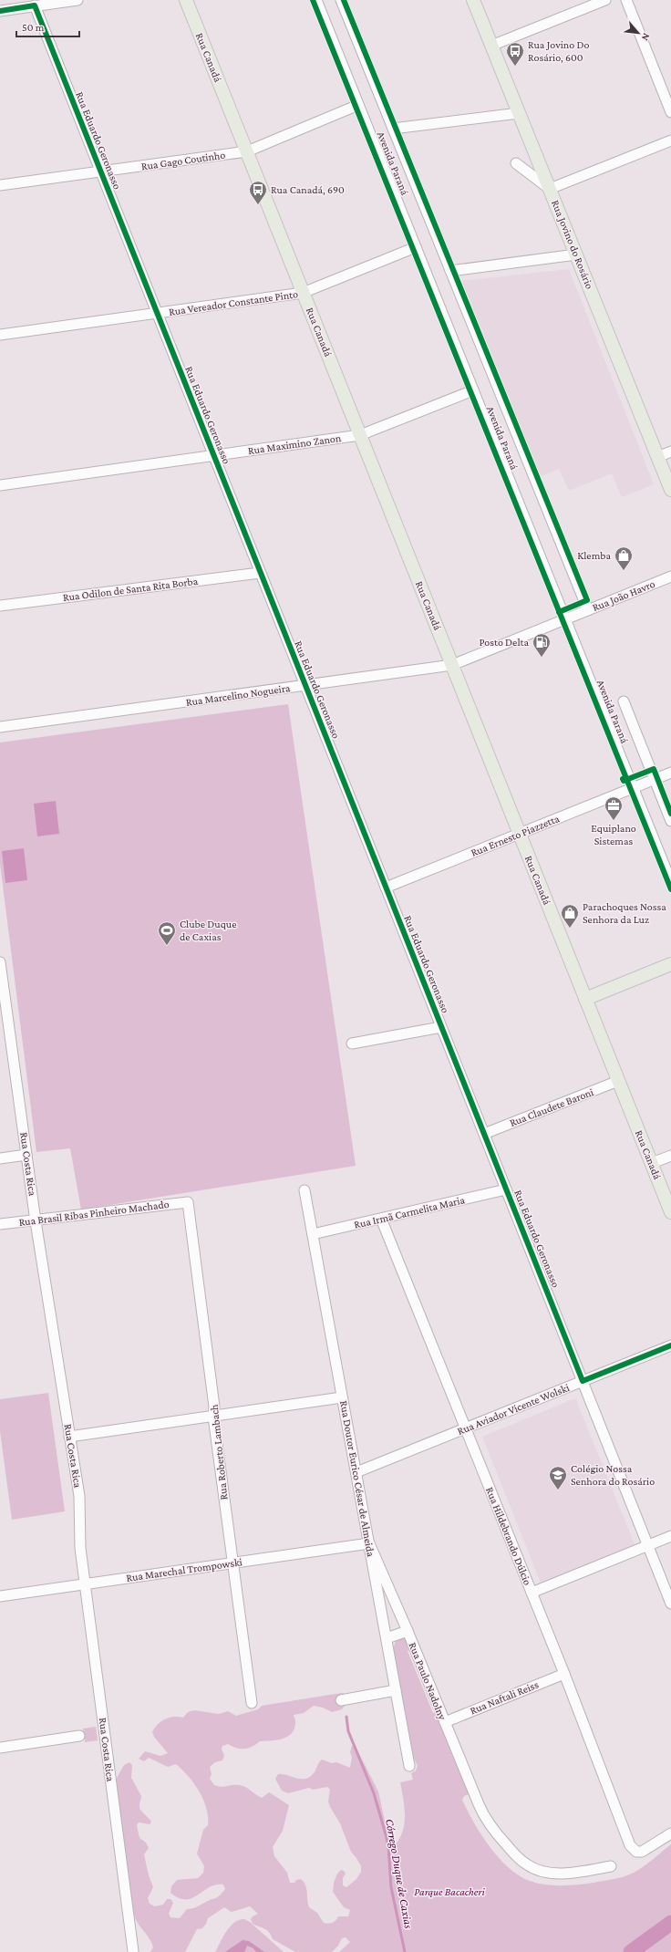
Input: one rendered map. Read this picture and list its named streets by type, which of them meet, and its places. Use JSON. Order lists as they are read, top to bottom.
{
  "streets": {
    "main road": ["Rua Canadá", "Rua Jovino do Rosário"],
    "street": [
      "Rua Eduardo Geronasso",
      "Rua Gago Coutinho",
      "Avenida Paraná",
      "Rua Vereador Constante Pinto",
      "Rua Maximino Zanon",
      "Rua Odilon de Santa Rita Borba",
      "Rua João Havro",
      "Rua Marcelino Nogueira",
      "Rua Ernesto Piazzetta",
      "Rua Claudete Baroni",
      "Rua Costa Rica",
      "Rua Irmã Carmelita Maria",
      "Rua Brasil Ribas Pinheiro Machado",
      "Rua Aviador Vicente Wolski",
      "Rua Roberto Lambach",
      "Rua Doutor Eurico César de Almeida",
      "Rua Hildebrando Dúlcio",
      "Rua Marechal Trompowski",
      "Rua Paulo Nadolny",
      "Rua Naftali Reiss"
    ]
  },
  "crossings": [
    ["Rua Canadá", "Rua Gago Coutinho"],
    ["Rua Canadá", "Rua Vereador Constante Pinto"],
    ["Rua Canadá", "Rua Maximino Zanon"],
    ["Rua Canadá", "Rua Marcelino Nogueira"],
    ["Rua Canadá", "Rua Ernesto Piazzetta"],
    ["Rua Canadá", "Rua Claudete Baroni"],
    ["Rua Eduardo Geronasso", "Rua Gago Coutinho"],
    ["Rua Eduardo Geronasso", "Rua Vereador Constante Pinto"],
    ["Rua Eduardo Geronasso", "Rua Maximino Zanon"],
    ["Rua Eduardo Geronasso", "Rua Odilon de Santa Rita Borba"],
    ["Rua Eduardo Geronasso", "Rua Marcelino Nogueira"],
    ["Rua Eduardo Geronasso", "Rua Ernesto Piazzetta"],
    ["Rua Eduardo Geronasso", "Rua Claudete Baroni"],
    ["Rua Eduardo Geronasso", "Rua Irmã Carmelita Maria"],
    ["Rua Eduardo Geronasso", "Rua Aviador Vicente Wolski"],
    ["Rua Gago Coutinho", "Avenida Paraná"],
    ["Avenida Paraná", "Rua Vereador Constante Pinto"],
    ["Avenida Paraná", "Rua Maximino Zanon"],
    ["Avenida Paraná", "Rua João Havro"],
    ["Avenida Paraná", "Rua Marcelino Nogueira"],
    ["Avenida Paraná", "Rua Ernesto Piazzetta"],
    ["Rua João Havro", "Rua Marcelino Nogueira"],
    ["Rua Costa Rica", "Rua Brasil Ribas Pinheiro Machado"],
    ["Rua Costa Rica", "Rua Marechal Trompowski"],
    ["Rua Irmã Carmelita Maria", "Rua Doutor Eurico César de Almeida"],
    ["Rua Irmã Carmelita Maria", "Rua Hildebrando Dúlcio"],
    ["Rua Brasil Ribas Pinheiro Machado", "Rua Roberto Lambach"],
    ["Rua Aviador Vicente Wolski", "Rua Doutor Eurico César de Almeida"],
    ["Rua Aviador Vicente Wolski", "Rua Hildebrando Dúlcio"],
    ["Rua Roberto Lambach", "Rua Marechal Trompowski"],
    ["Rua Doutor Eurico César de Almeida", "Rua Marechal Trompowski"],
    ["Rua Doutor Eurico César de Almeida", "Rua Paulo Nadolny"],
    ["Rua Hildebrando Dúlcio", "Rua Naftali Reiss"],
    ["Rua Marechal Trompowski", "Rua Paulo Nadolny"],
    ["Rua Paulo Nadolny", "Rua Naftali Reiss"]
  ],
  "water": ["Córrego Duque de Caxias"],
  "parks": ["Parque Bacacheri"],
  "places": {
    "bus stop": ["Rua Jovino Do Rosário, 600", "Rua Canadá, 690"],
    "shop": ["Klemba", "Parachoques Nossa Senhora da Luz"],
    "fuel station": ["Posto Delta"],
    "office": ["Equiplano Sistemas"],
    "sports": ["Clube Duque de Caxias"],
    "school or university": ["Colégio Nossa Senhora do Rosário"]
  },
  "scale_bar": "50 m",
  "north": "bottom right"
}
